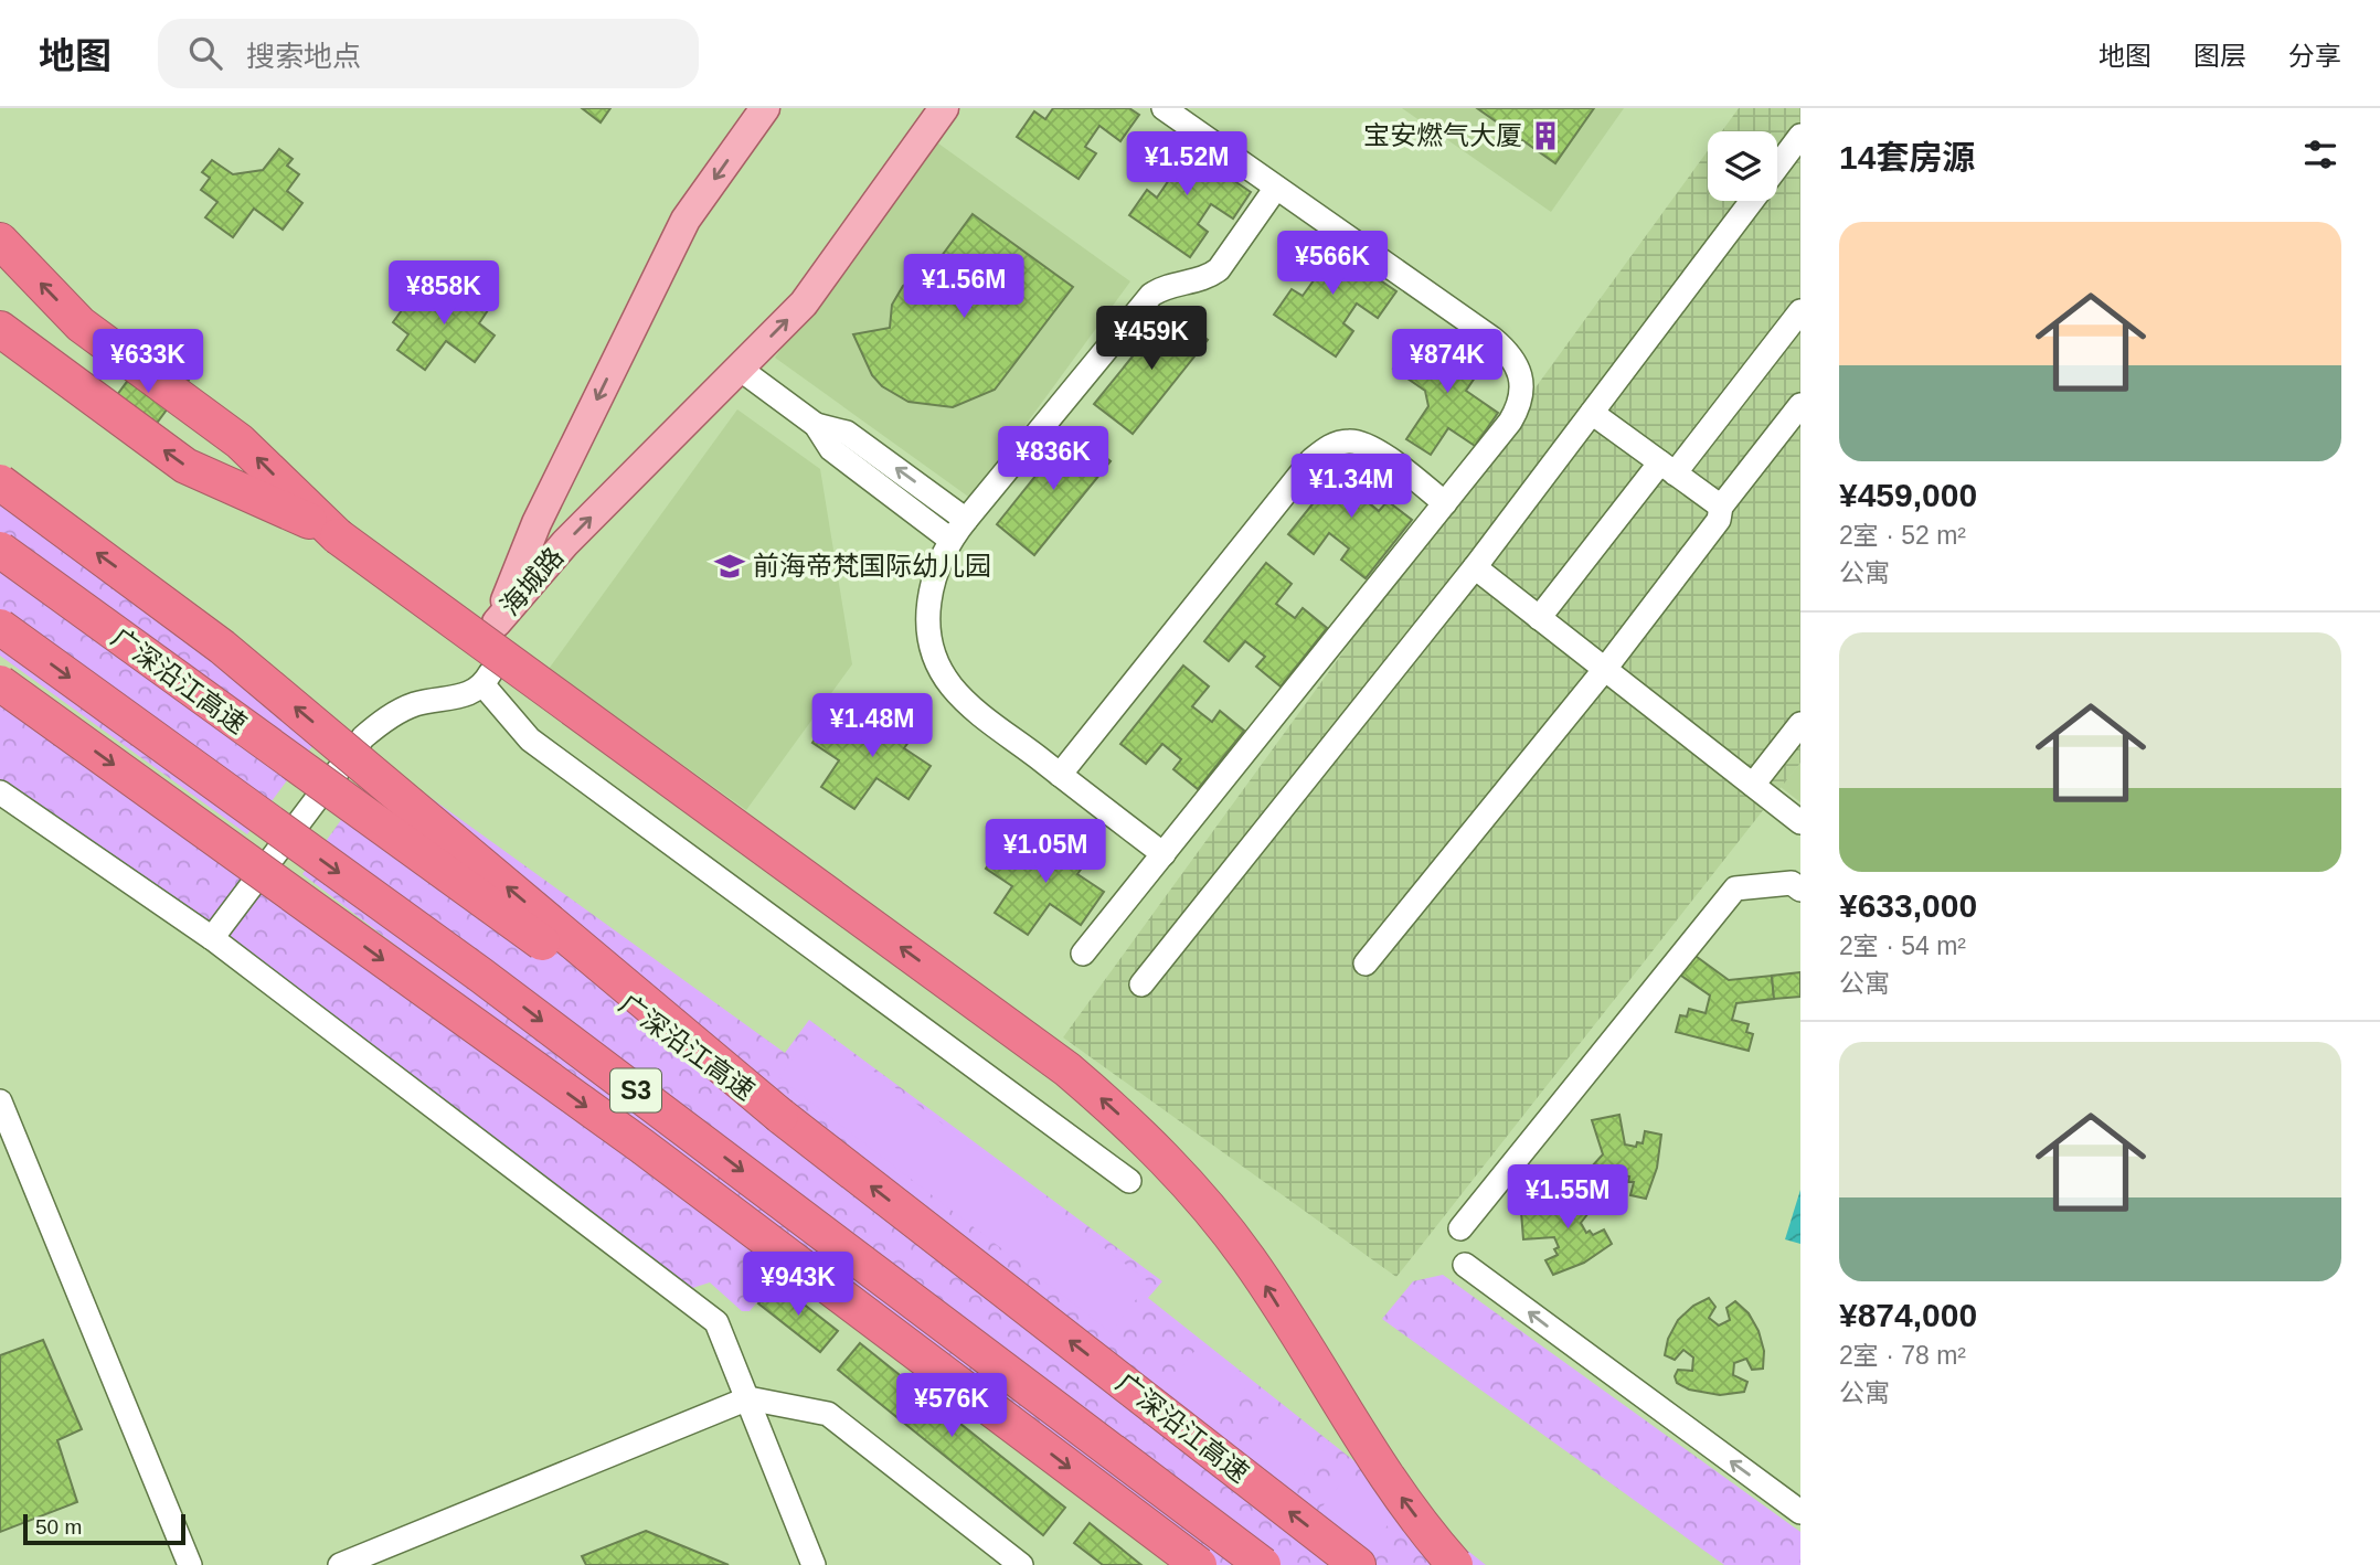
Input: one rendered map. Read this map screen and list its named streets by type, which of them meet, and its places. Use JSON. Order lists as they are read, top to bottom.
{
  "streets": {
    "highway": ["广深沿江高速", "S3"],
    "main road": ["海城路"]
  },
  "places": {
    "building": ["宝安燃气大厦"],
    "school or university": ["前海帝梵国际幼儿园"]
  },
  "scale_bar": "50 m",
  "page": {
    "header": "地图",
    "search": "搜索地点",
    "nav": ["地图", "图层", "分享"],
    "heading": "14套房源",
    "price": [
      "¥1.52M",
      "¥566K",
      "¥1.56M",
      "¥858K",
      "¥459K",
      "¥633K",
      "¥874K",
      "¥836K",
      "¥1.34M",
      "¥1.48M",
      "¥1.05M",
      "¥1.55M",
      "¥943K",
      "¥576K"
    ],
    "list": [
      {
        "name": "¥459,000",
        "note": "2室 · 52 m² · 公寓"
      },
      {
        "name": "¥633,000",
        "note": "2室 · 54 m² · 公寓"
      },
      {
        "name": "¥874,000",
        "note": "2室 · 78 m² · 公寓"
      }
    ],
    "scale": "50 m"
  }
}
